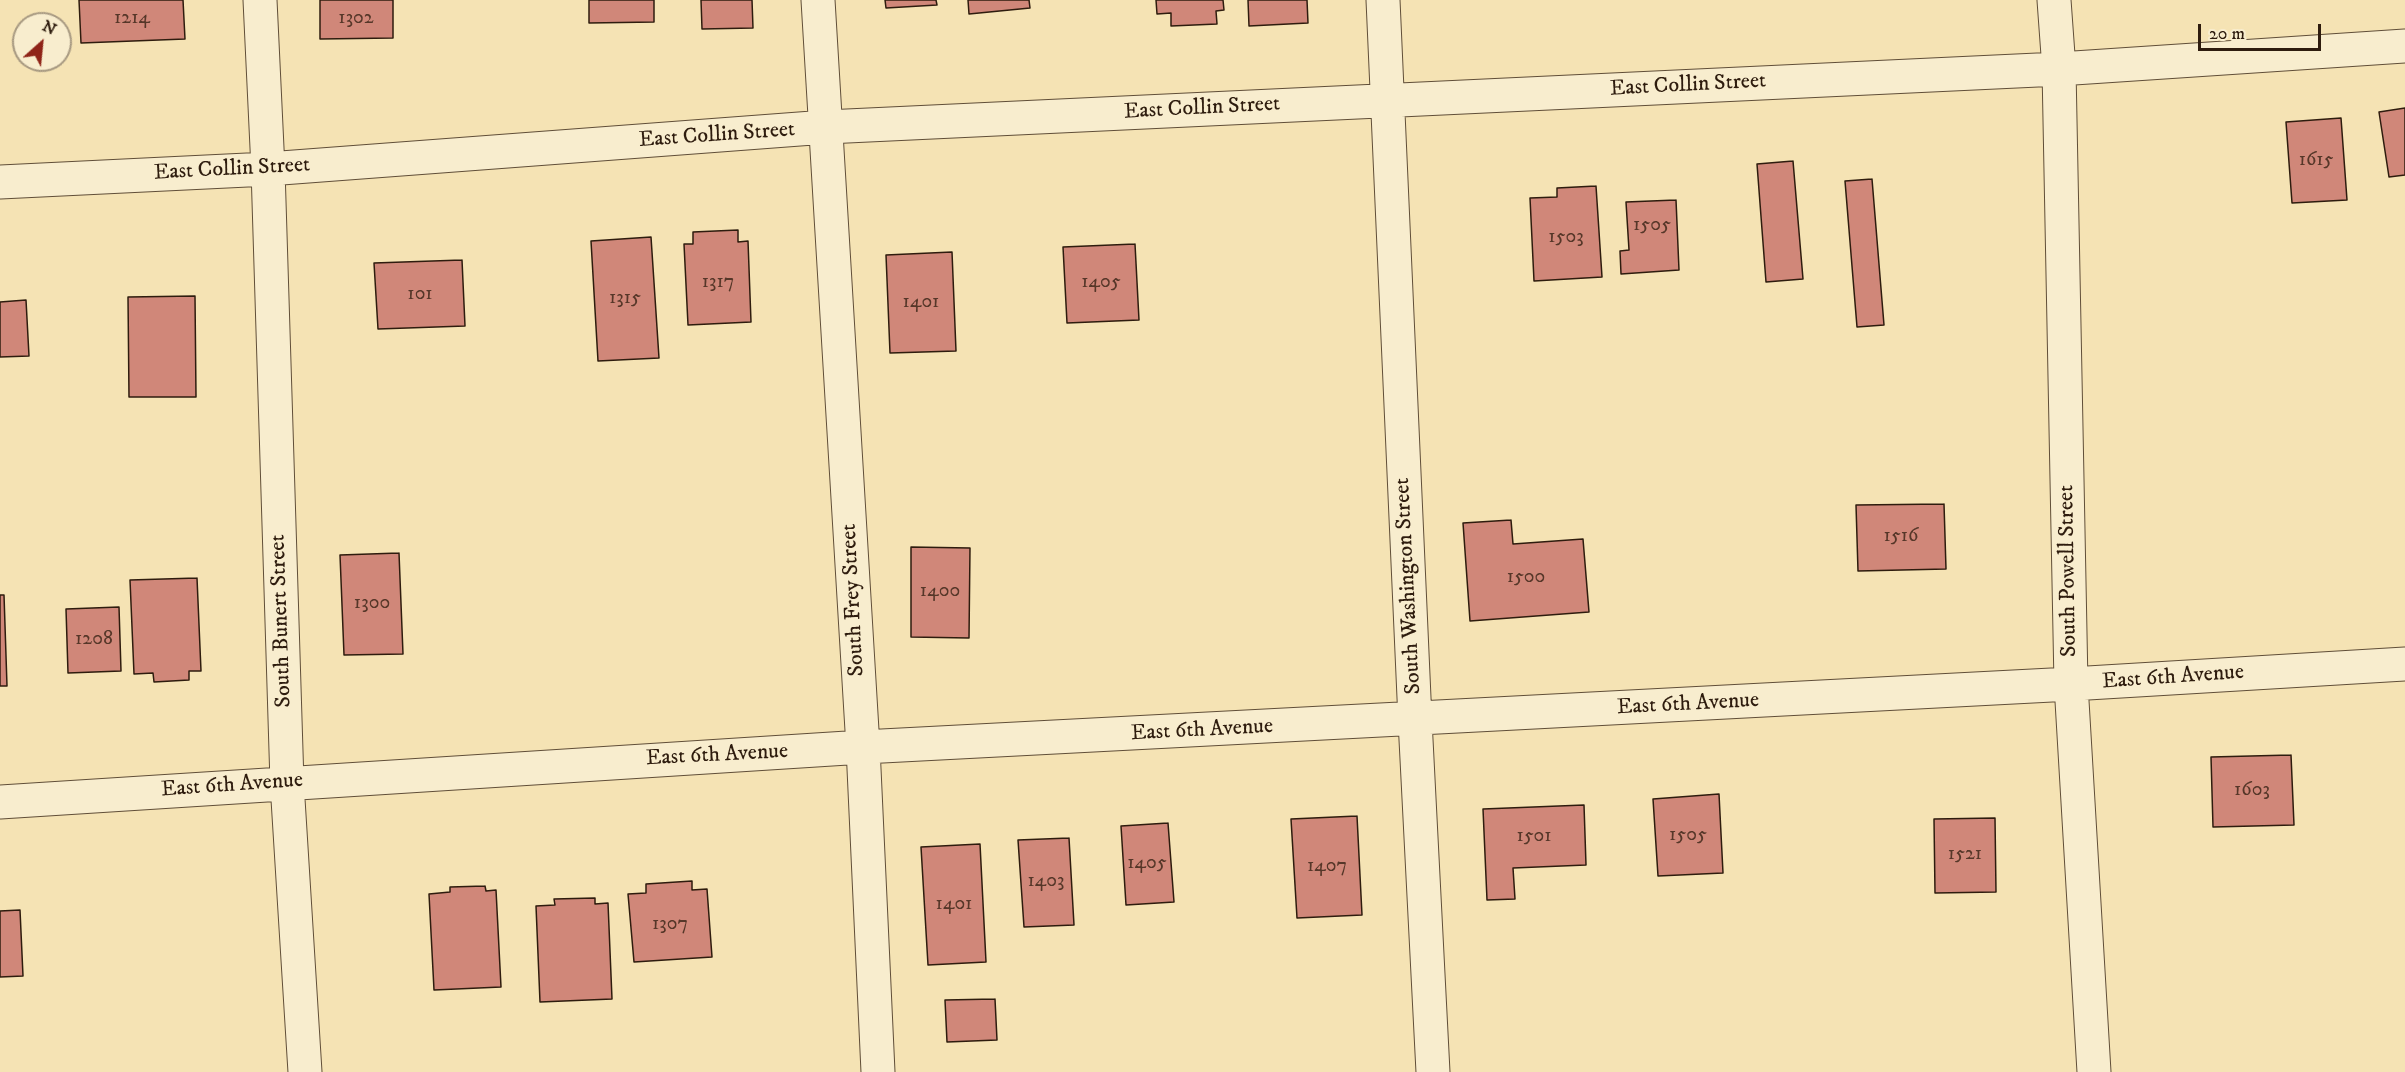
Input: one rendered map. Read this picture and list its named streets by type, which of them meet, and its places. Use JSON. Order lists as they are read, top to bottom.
{
  "streets": {
    "street": [
      "East Collin Street",
      "South Powell Street",
      "South Washington Street",
      "South Frey Street",
      "South Bunert Street",
      "East 6th Avenue"
    ]
  },
  "crossings": [
    ["East Collin Street", "South Powell Street"],
    ["East Collin Street", "South Washington Street"],
    ["East Collin Street", "South Frey Street"],
    ["East Collin Street", "South Bunert Street"],
    ["South Powell Street", "East 6th Avenue"],
    ["South Washington Street", "East 6th Avenue"],
    ["South Frey Street", "East 6th Avenue"],
    ["South Bunert Street", "East 6th Avenue"]
  ],
  "house_numbers": [
    "1214",
    "1302",
    "1615",
    "1505",
    "1503",
    "1317",
    "1405",
    "101",
    "1315",
    "1401",
    "1516",
    "1500",
    "1400",
    "1300",
    "1208",
    "1603",
    "1505",
    "1501",
    "1521",
    "1405",
    "1407",
    "1403",
    "1401",
    "1307"
  ],
  "scale_bar": "20 m",
  "north": "top right"
}
